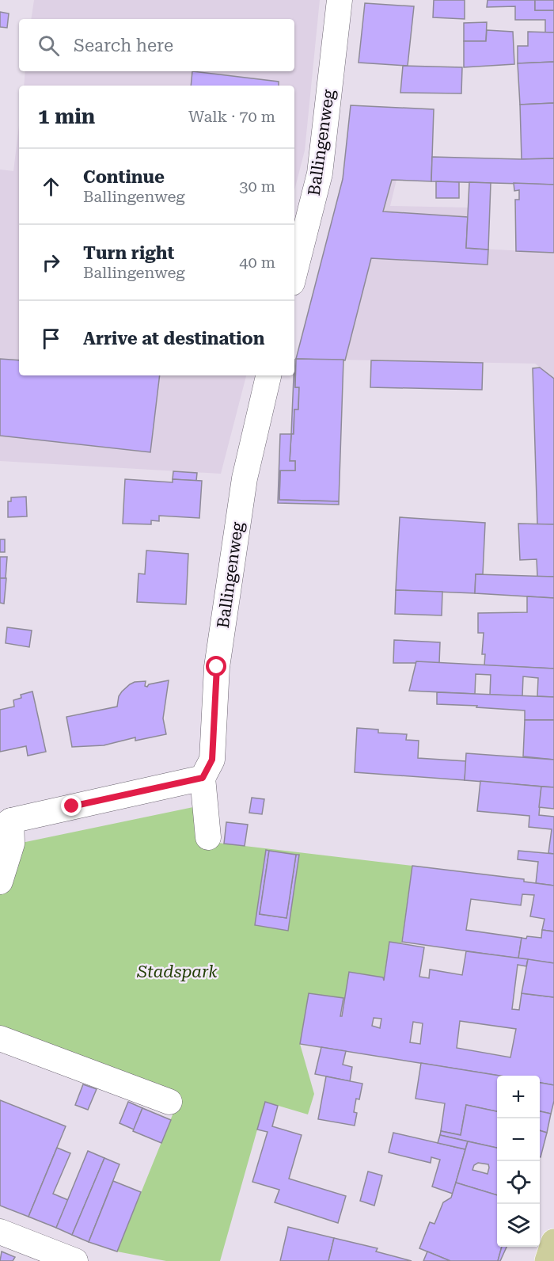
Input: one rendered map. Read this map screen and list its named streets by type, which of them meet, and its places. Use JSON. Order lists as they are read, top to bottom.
{
  "streets": {
    "street": ["Ballingenweg"]
  },
  "parks": ["Stadspark"],
  "page": {
    "search": "Search here",
    "heading": ["1 min", "Walk · 70 m"],
    "list": [
      ["Continue", "Ballingenweg", "30 m"],
      ["Turn right", "Ballingenweg", "40 m"],
      "Arrive at destination"
    ],
    "map_buttons": ["+", "−"]
  }
}
